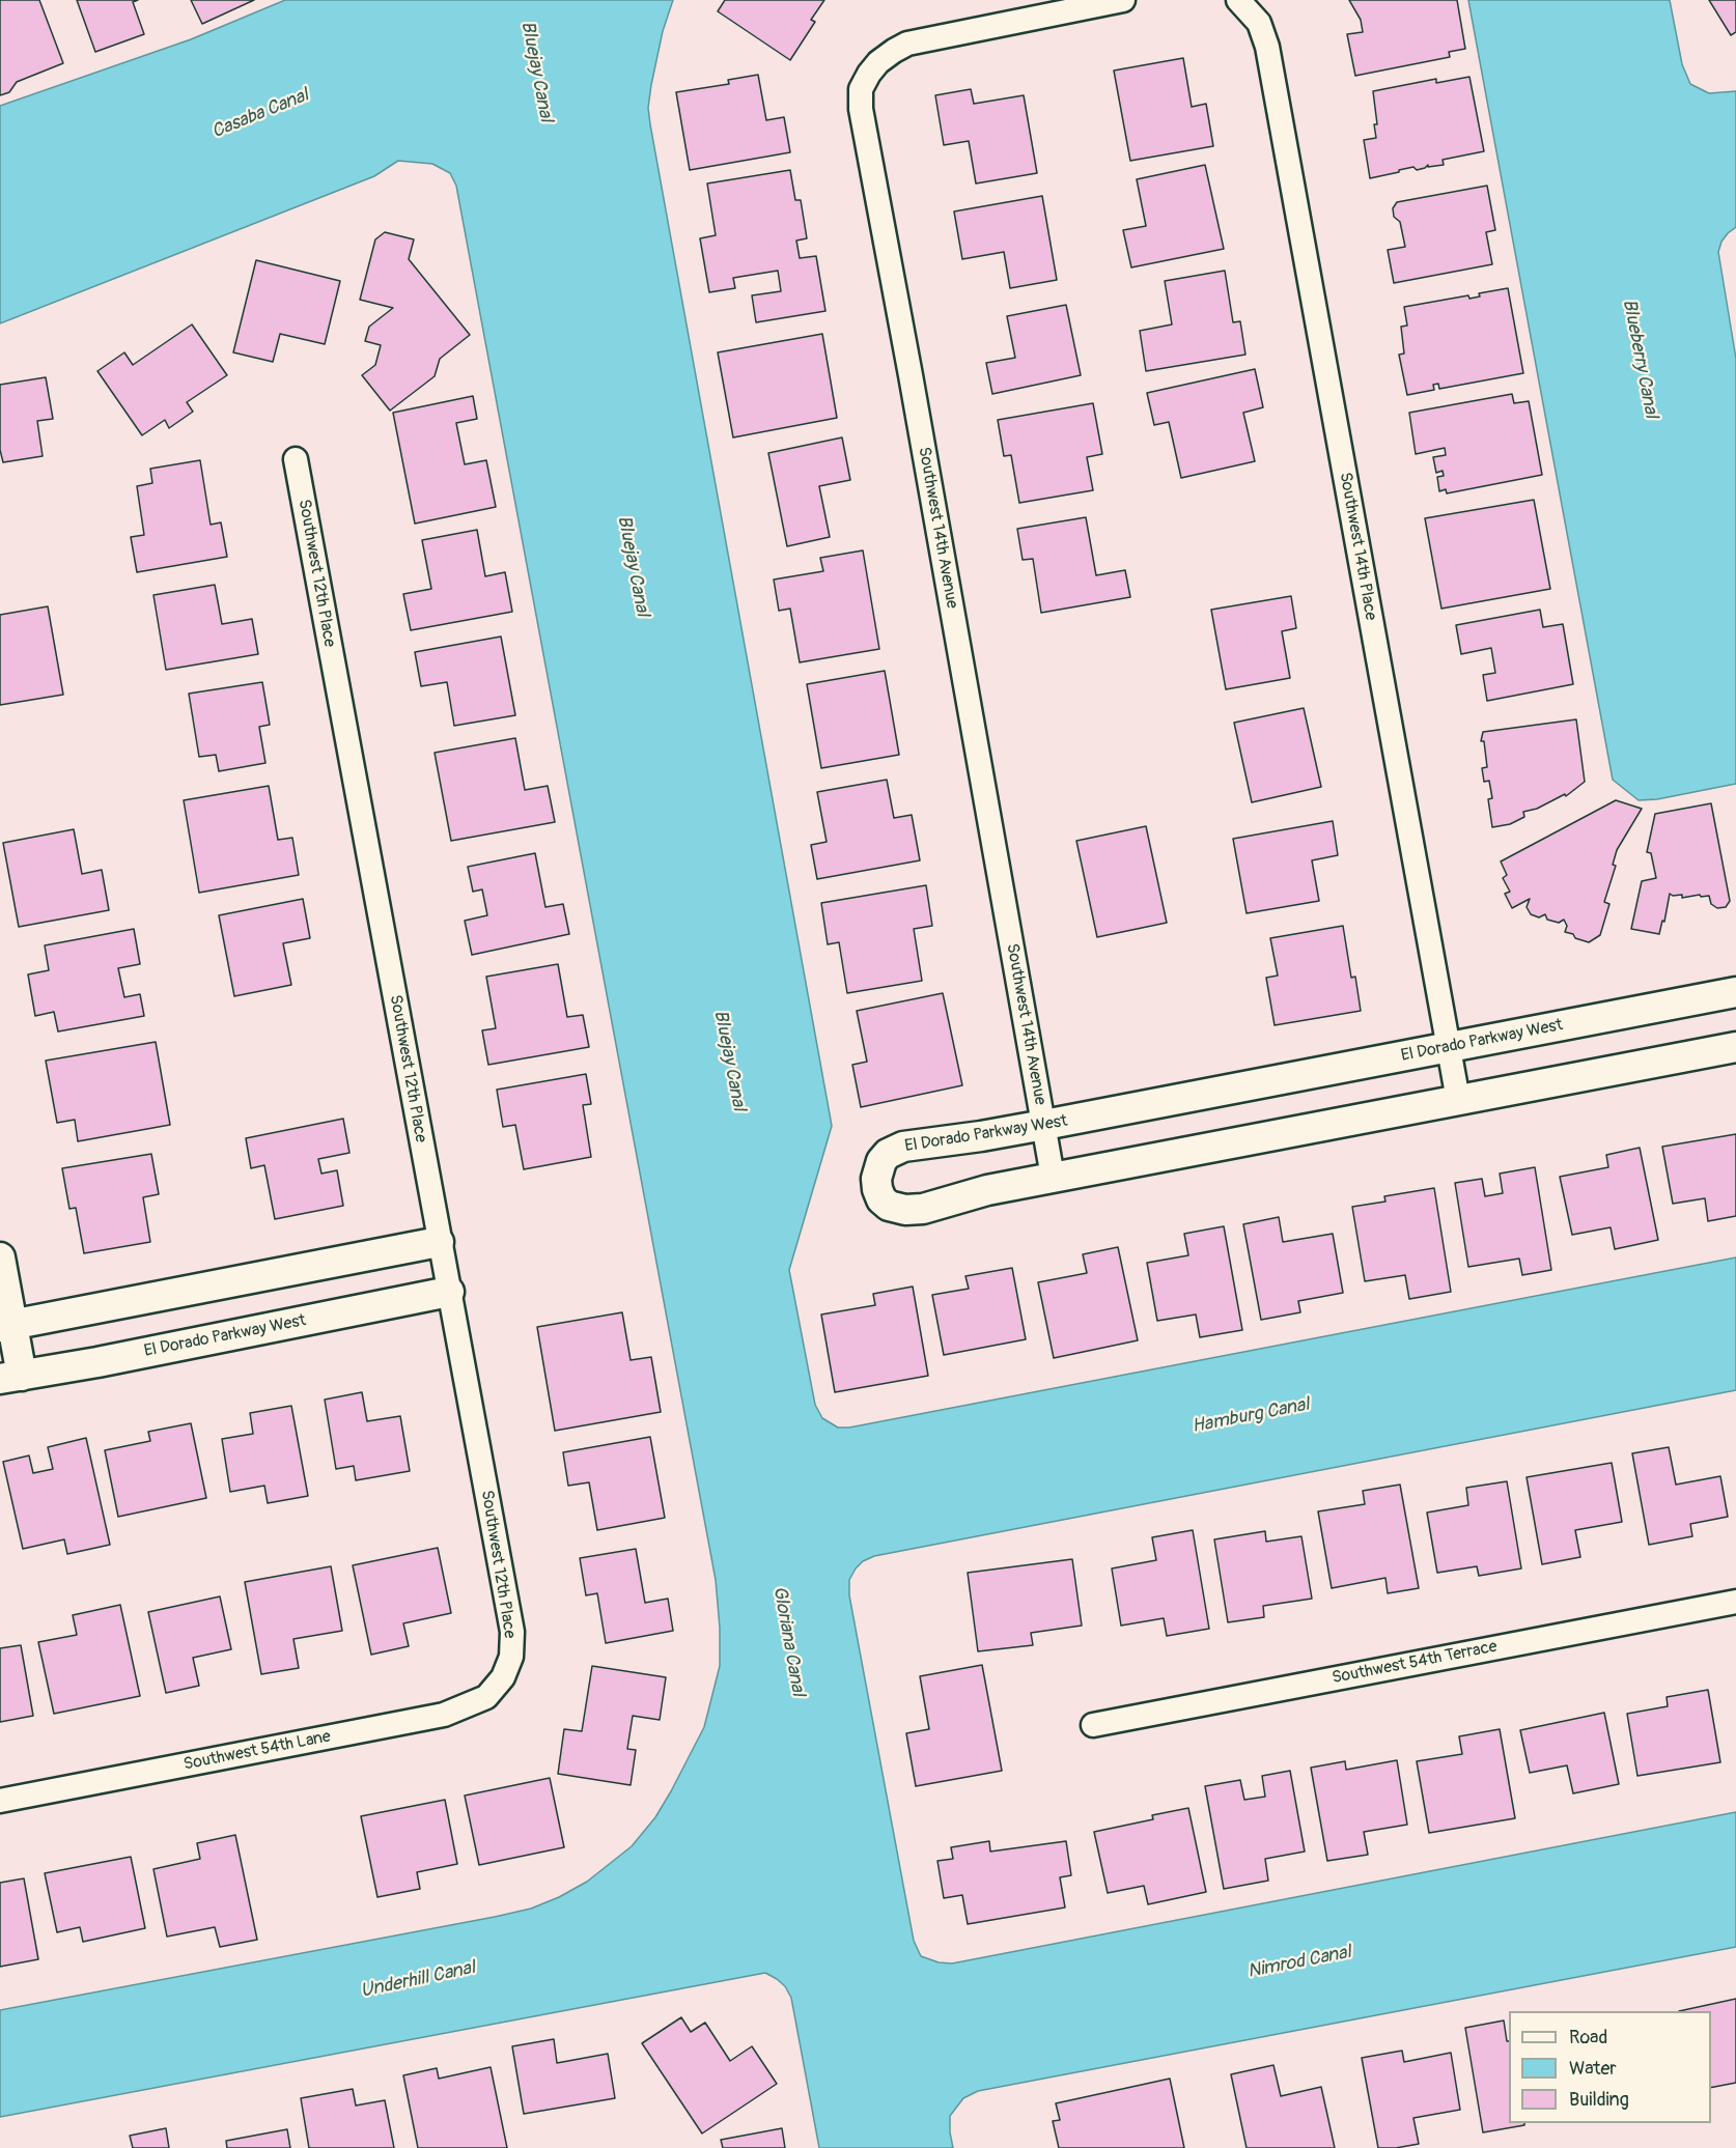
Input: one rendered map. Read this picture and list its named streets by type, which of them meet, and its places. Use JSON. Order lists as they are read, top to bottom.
{
  "streets": {
    "street": [
      "Southwest 14th Avenue",
      "Southwest 14th Place",
      "Southwest 12th Place",
      "El Dorado Parkway West",
      "Southwest 54th Terrace",
      "Southwest 54th Lane"
    ]
  },
  "crossings": [
    ["Southwest 14th Avenue", "El Dorado Parkway West"],
    ["Southwest 14th Place", "El Dorado Parkway West"],
    ["Southwest 12th Place", "El Dorado Parkway West"],
    ["Southwest 12th Place", "Southwest 54th Lane"]
  ],
  "water": [
    "Bluejay Canal",
    "Casaba Canal",
    "Blueberry Canal",
    "Hamburg Canal",
    "Gloriana Canal",
    "Nimrod Canal",
    "Underhill Canal"
  ],
  "legend": ["Road", "Water", "Building"]
}
